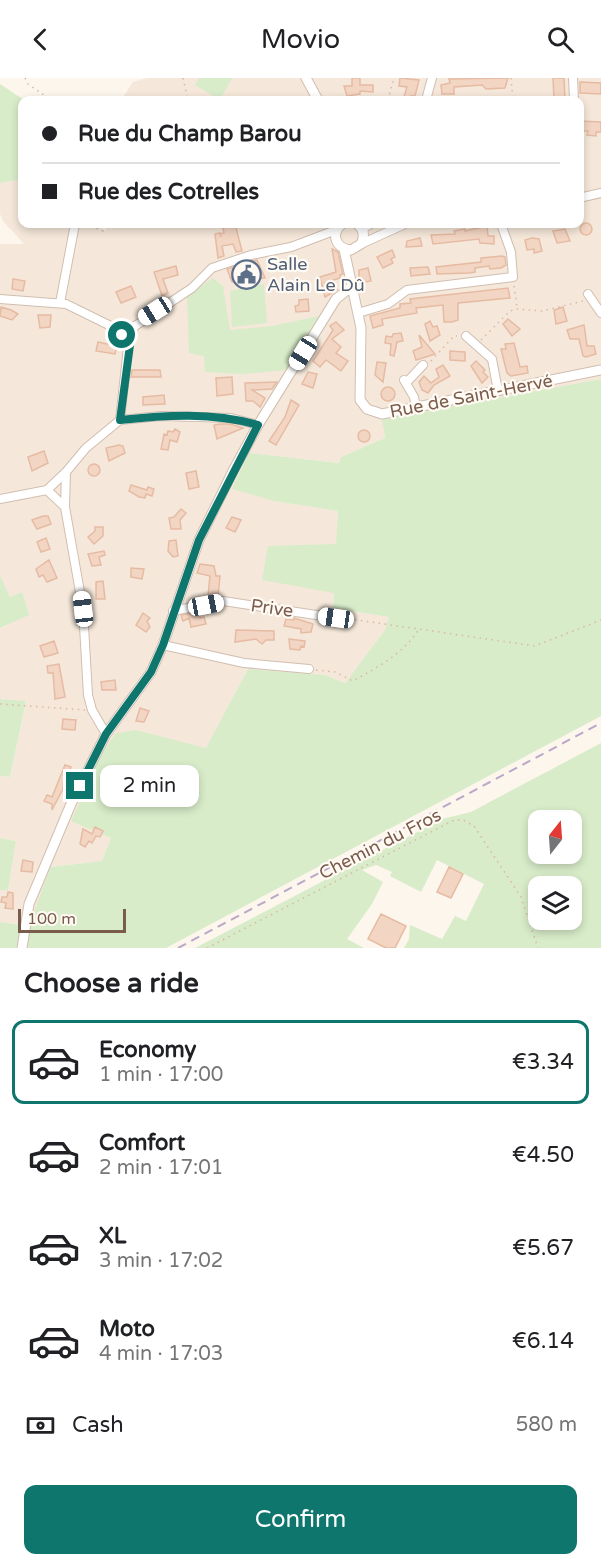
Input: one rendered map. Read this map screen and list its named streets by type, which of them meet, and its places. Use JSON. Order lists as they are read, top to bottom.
{
  "streets": {
    "street": ["Rue de Saint-Hervé", "Prive"],
    "path": ["Chemin du Fros"]
  },
  "places": {
    "public building": ["Salle Alain Le Dû"]
  },
  "scale_bar": "100 m",
  "north": "top",
  "page": {
    "header": "Movio",
    "banner": ["Rue du Champ Barou", "Rue des Cotrelles"],
    "bubble": "2 min",
    "scale": "100 m",
    "heading": "Choose a ride",
    "list": [
      {
        "name": "Economy",
        "note": "1 min · 17:00",
        "value": "€3.34"
      },
      {
        "name": "Comfort",
        "note": "2 min · 17:01",
        "value": "€4.50"
      },
      {
        "name": "XL",
        "note": "3 min · 17:02",
        "value": "€5.67"
      },
      {
        "name": "Moto",
        "note": "4 min · 17:03",
        "value": "€6.14"
      }
    ],
    "pay": ["Cash", "580 m"],
    "buttons": "Confirm"
  }
}
